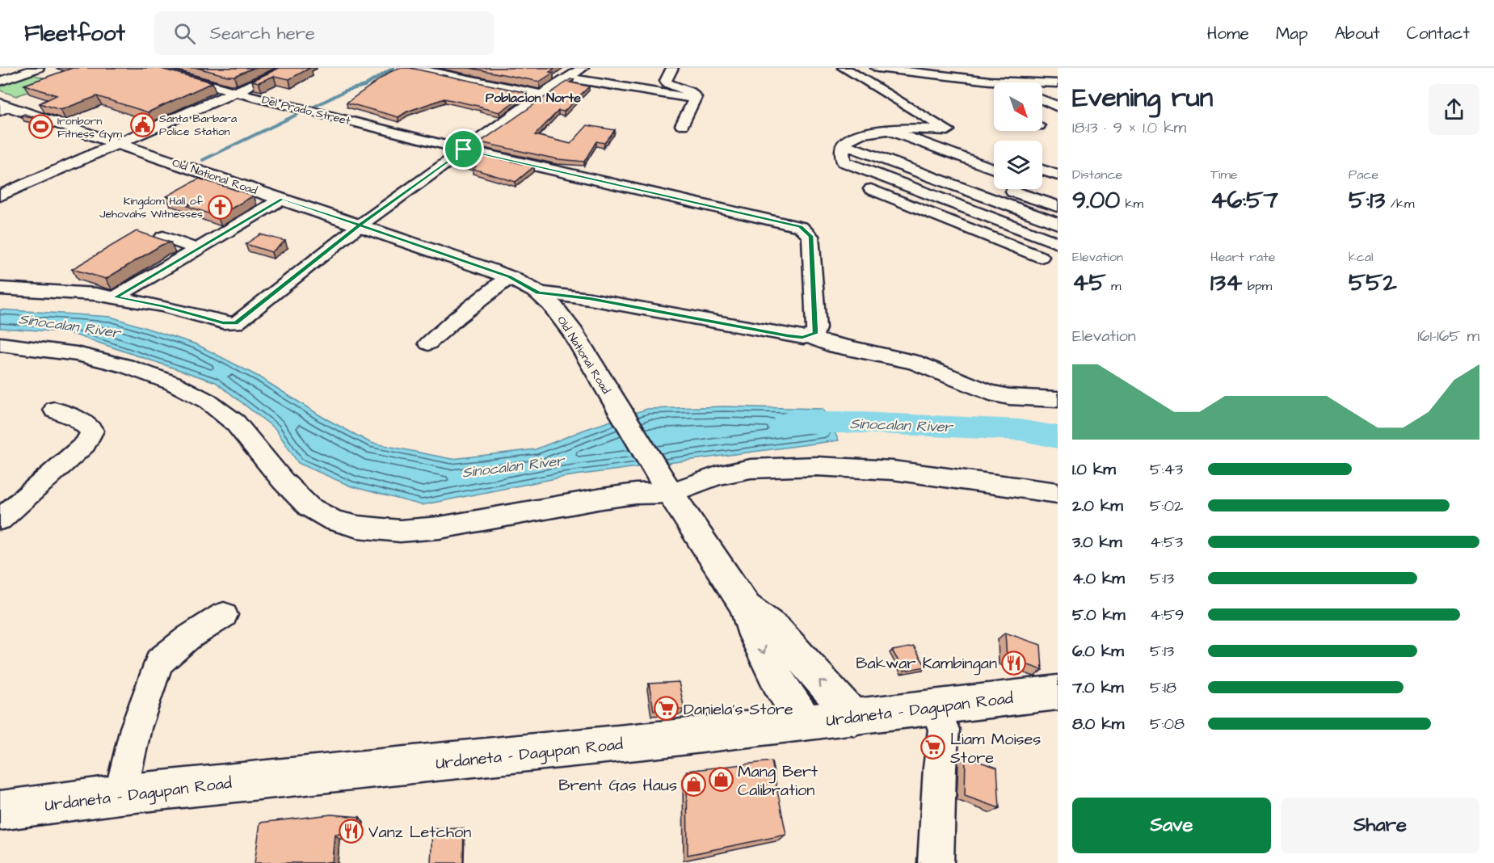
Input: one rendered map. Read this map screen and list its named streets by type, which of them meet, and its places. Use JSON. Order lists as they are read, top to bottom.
{
  "streets": {
    "main road": ["Old National Road", "Urdaneta - Dagupan Road"],
    "street": ["Del Prado Street"]
  },
  "crossings": [
    ["Old National Road", "Urdaneta - Dagupan Road"]
  ],
  "districts": ["Poblacion Norte"],
  "water": ["Sinocalan River"],
  "places": {
    "public building": ["Santa Barbara Police Station"],
    "sports": ["Ironborn Fitness Gym"],
    "church": ["Kingdom Hall of Jehovahs Witnesses"],
    "restaurant": ["Bakwar Kambingan", "Vanz Letchon"],
    "supermarket": ["Daniela's Store", "Liam Moises Store"],
    "shop": ["Mang Bert Calibration", "Brent Gas Haus"]
  },
  "north": "bottom right",
  "page": {
    "header": "Fleetfoot",
    "search": "Search here",
    "nav": [
      "Home",
      "Map",
      "About",
      "Contact"
    ],
    "heading": ["Evening run", "18:13 · 9 × 1.0 km"],
    "stats": [
      ["Distance", "9.00 km"],
      ["Time", "46:57"],
      ["Pace", "5:13 /km"],
      ["Elevation", "45 m"],
      ["Heart rate", "134 bpm"],
      ["kcal", "552"]
    ],
    "chart": ["Elevation", "161–165 m"],
    "list": [
      {
        "name": "1.0 km",
        "note": "5:43"
      },
      {
        "name": "2.0 km",
        "note": "5:02"
      },
      {
        "name": "3.0 km",
        "note": "4:53"
      },
      {
        "name": "4.0 km",
        "note": "5:13"
      },
      {
        "name": "5.0 km",
        "note": "4:59"
      },
      {
        "name": "6.0 km",
        "note": "5:13"
      },
      {
        "name": "7.0 km",
        "note": "5:18"
      },
      {
        "name": "8.0 km",
        "note": "5:08"
      }
    ],
    "buttons": ["Save", "Share"]
  }
}
